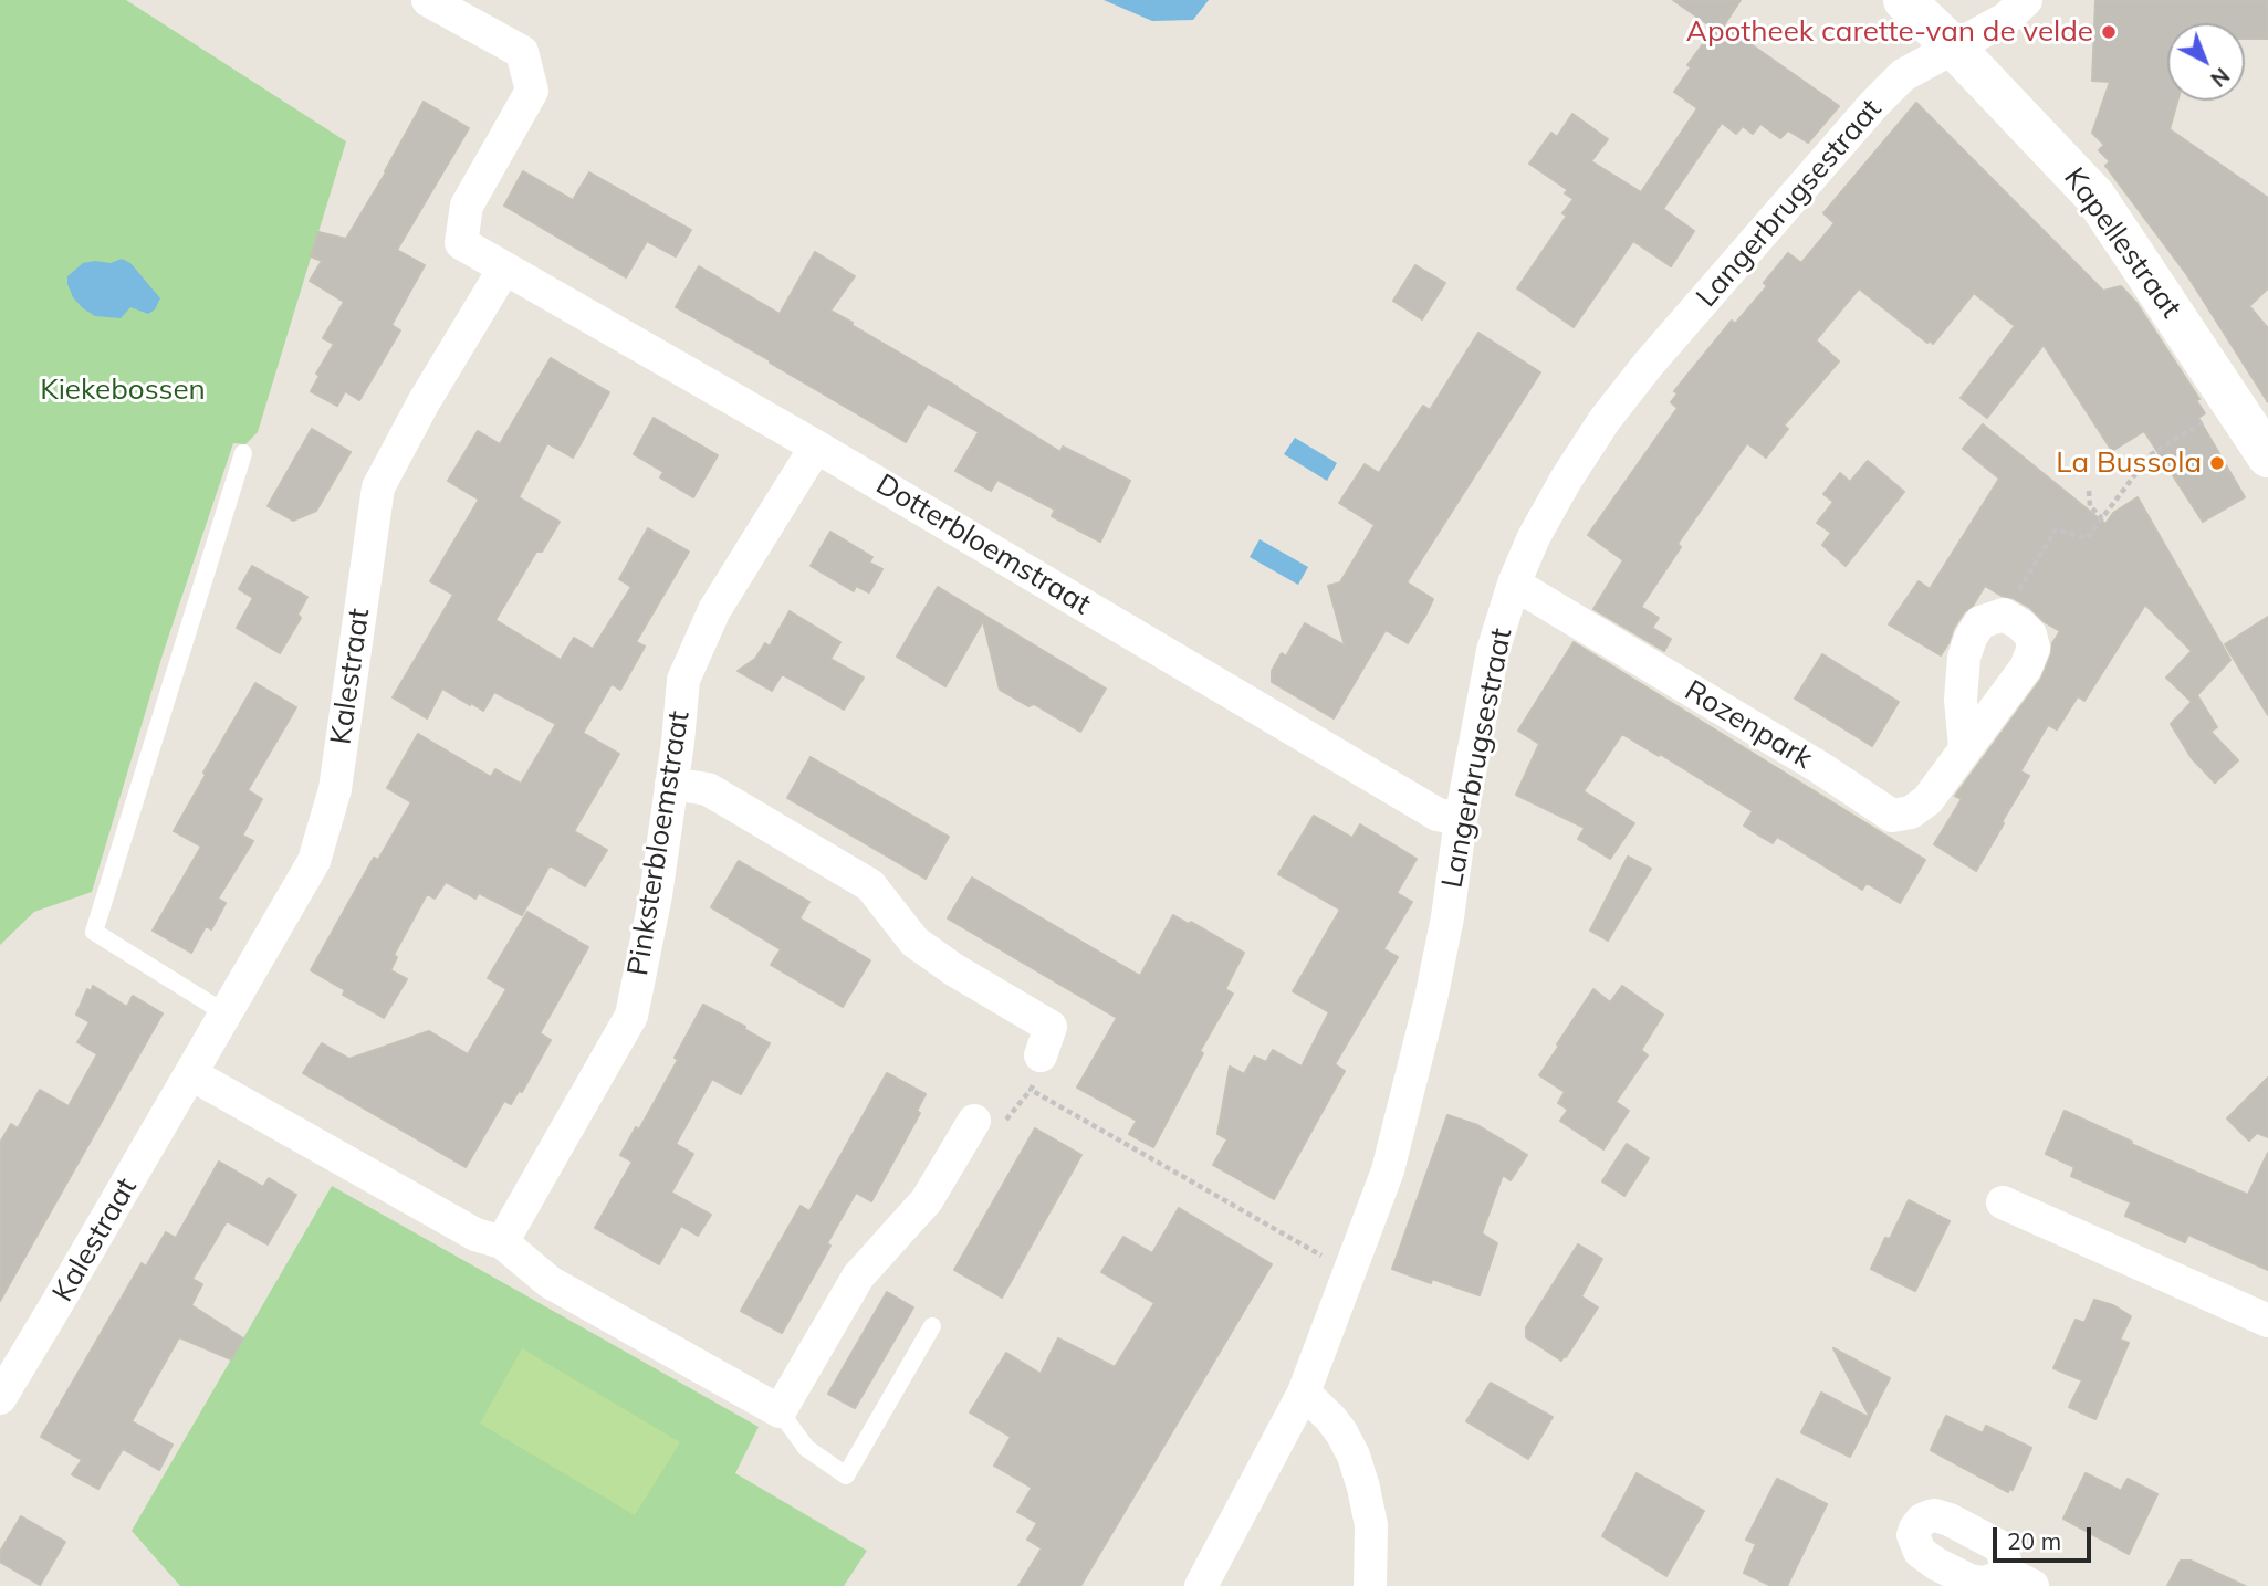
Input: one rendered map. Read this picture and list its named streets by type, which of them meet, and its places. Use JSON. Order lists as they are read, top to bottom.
{
  "streets": {
    "street": [
      "Langerbrugsestraat",
      "Kapellestraat",
      "Dotterbloemstraat",
      "Kalestraat",
      "Rozenpark",
      "Pinksterbloemstraat"
    ]
  },
  "crossings": [
    ["Langerbrugsestraat", "Kapellestraat"],
    ["Langerbrugsestraat", "Dotterbloemstraat"],
    ["Langerbrugsestraat", "Rozenpark"],
    ["Dotterbloemstraat", "Kalestraat"],
    ["Dotterbloemstraat", "Pinksterbloemstraat"]
  ],
  "parks": ["Kiekebossen"],
  "places": ["Apotheek carette-van de velde", "La Bussola"],
  "scale_bar": "20 m",
  "north": "bottom right"
}
